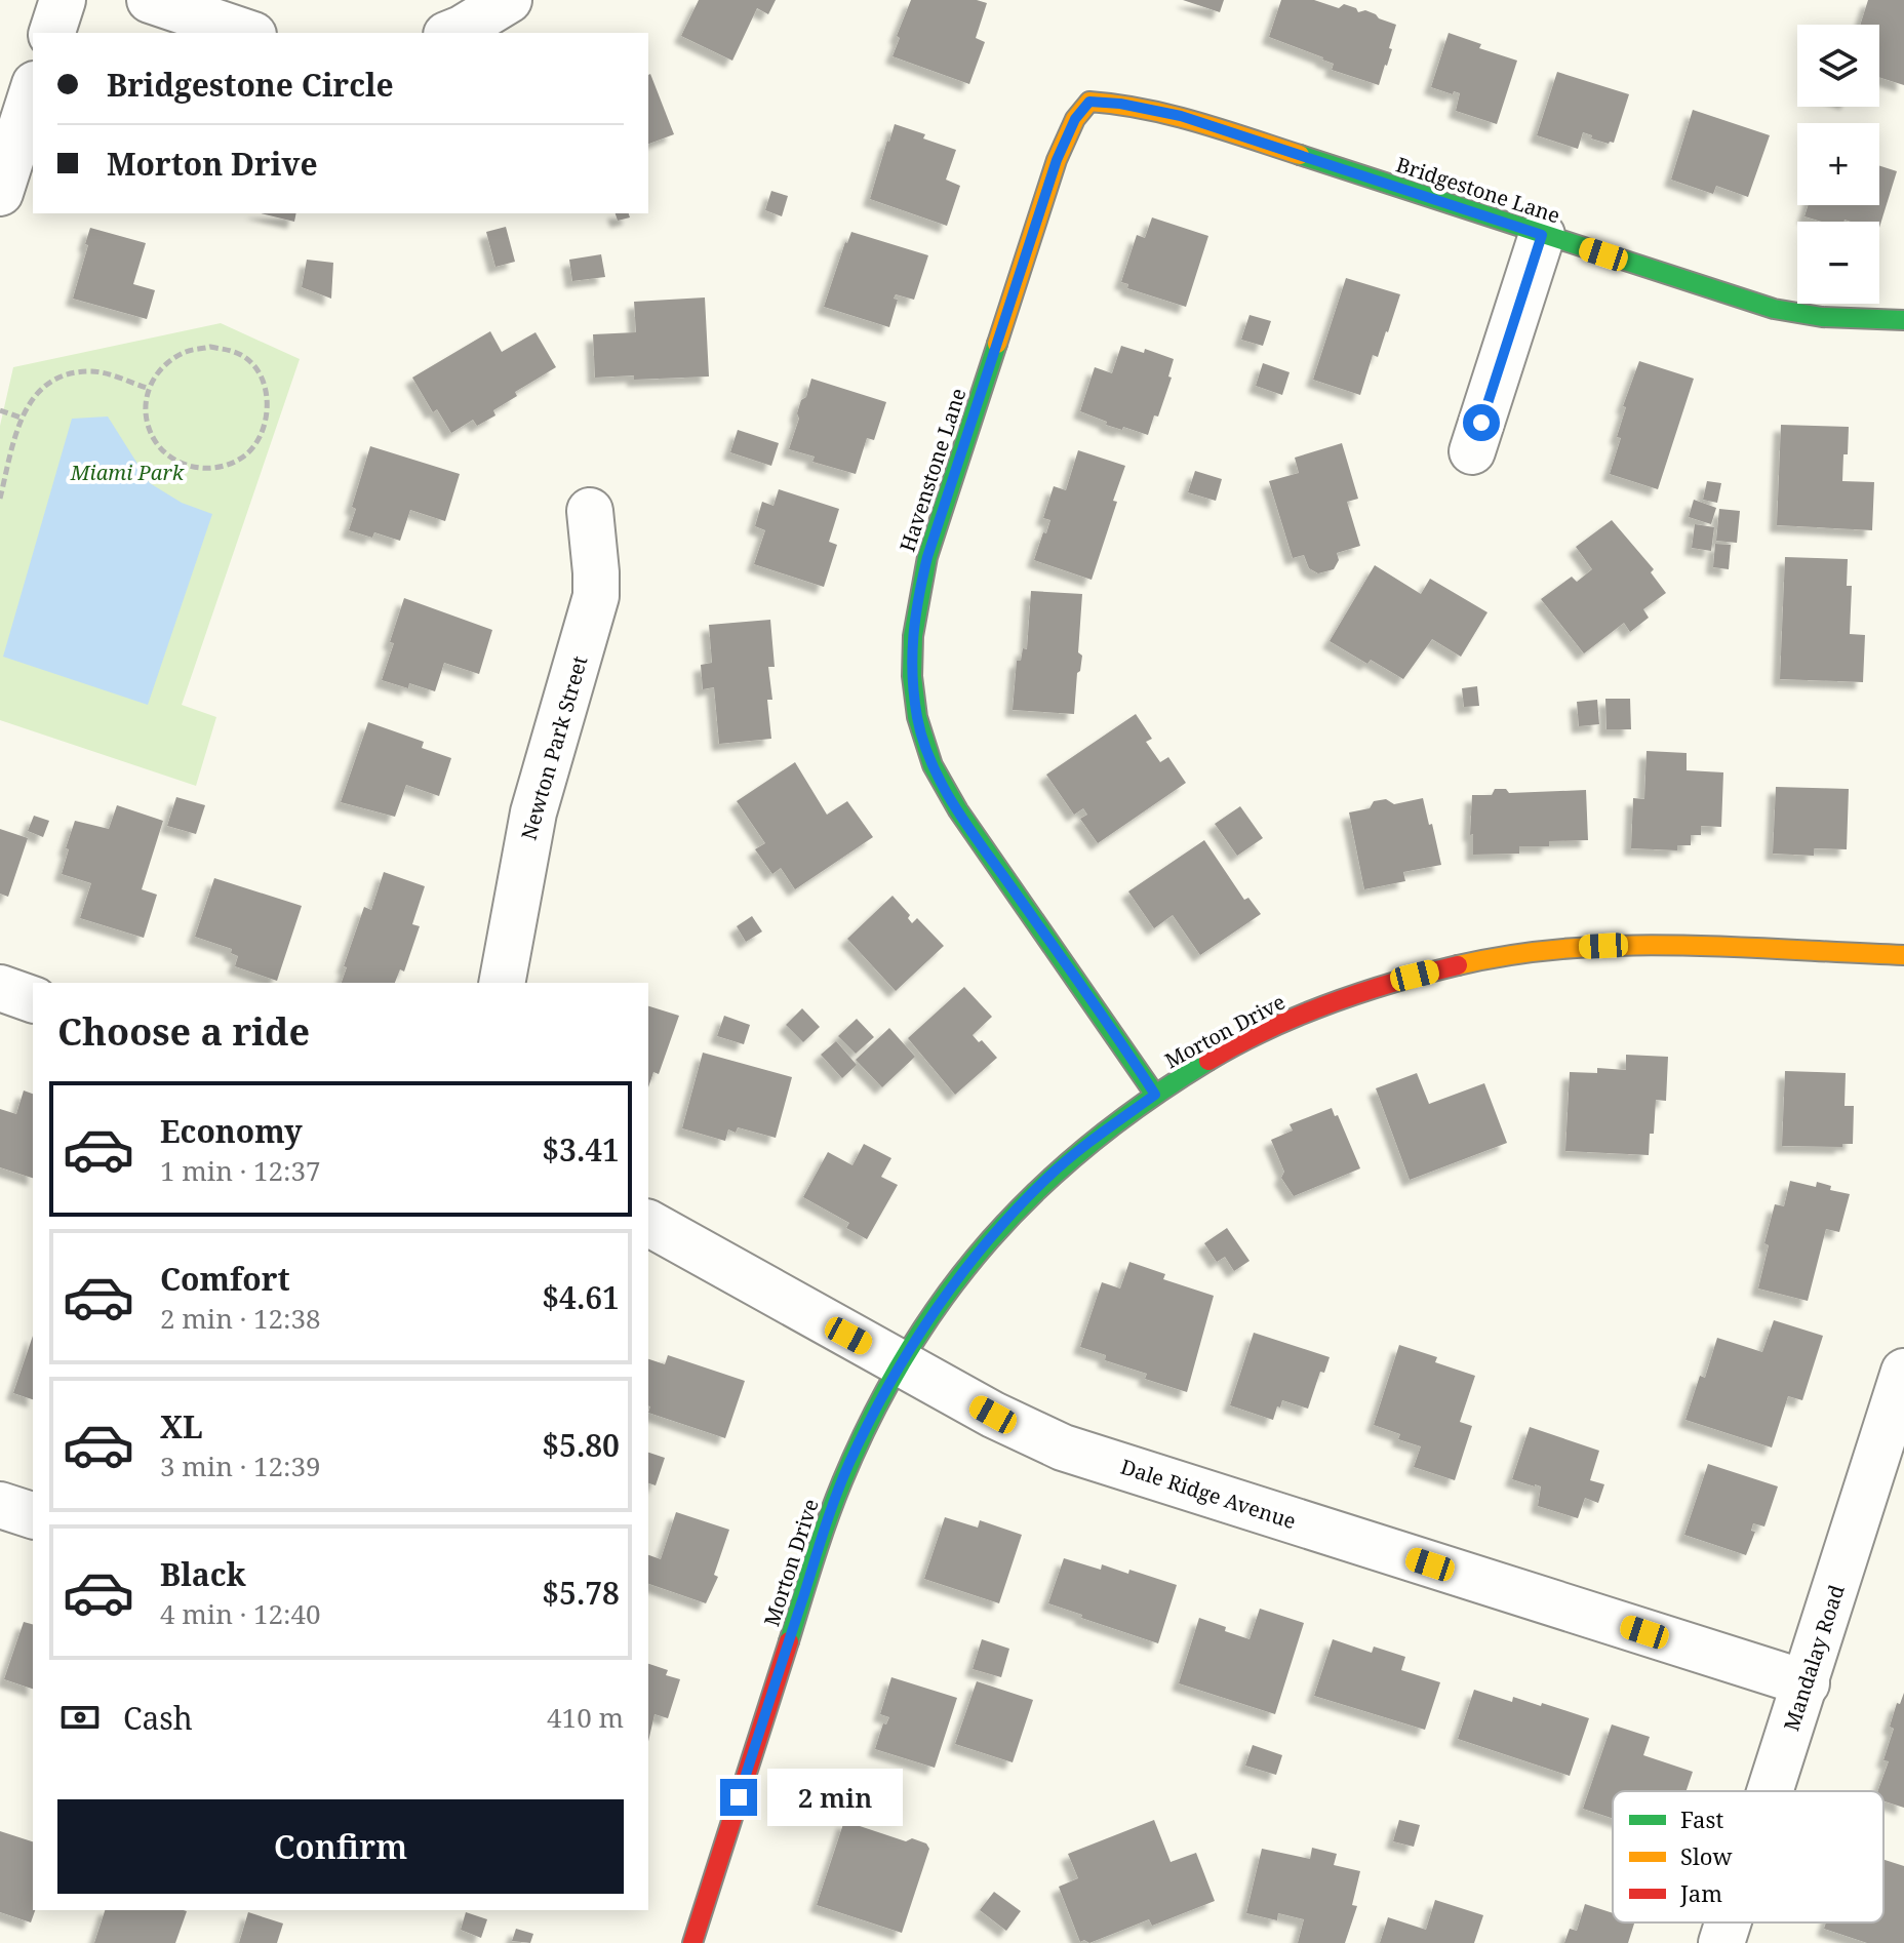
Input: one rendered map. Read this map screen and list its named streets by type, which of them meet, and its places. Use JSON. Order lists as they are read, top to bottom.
{
  "streets": {
    "street": [
      "Bridgestone Lane",
      "Havenstone Lane",
      "Newton Park Street",
      "Morton Drive",
      "Dale Ridge Avenue",
      "Mandalay Road"
    ]
  },
  "crossings": [
    ["Bridgestone Lane", "Havenstone Lane"],
    ["Havenstone Lane", "Morton Drive"],
    ["Morton Drive", "Dale Ridge Avenue"],
    ["Dale Ridge Avenue", "Mandalay Road"]
  ],
  "parks": ["Miami Park"],
  "legend": ["Fast", "Slow", "Jam"],
  "page": {
    "map_buttons": ["+", "−"],
    "banner": ["Bridgestone Circle", "Morton Drive"],
    "heading": "Choose a ride",
    "list": [
      {
        "name": "Economy",
        "note": "1 min · 12:37",
        "value": "$3.41"
      },
      {
        "name": "Comfort",
        "note": "2 min · 12:38",
        "value": "$4.61"
      },
      {
        "name": "XL",
        "note": "3 min · 12:39",
        "value": "$5.80"
      },
      {
        "name": "Black",
        "note": "4 min · 12:40",
        "value": "$5.78"
      }
    ],
    "pay": ["Cash", "410 m"],
    "bubble": "2 min",
    "buttons": "Confirm"
  }
}
